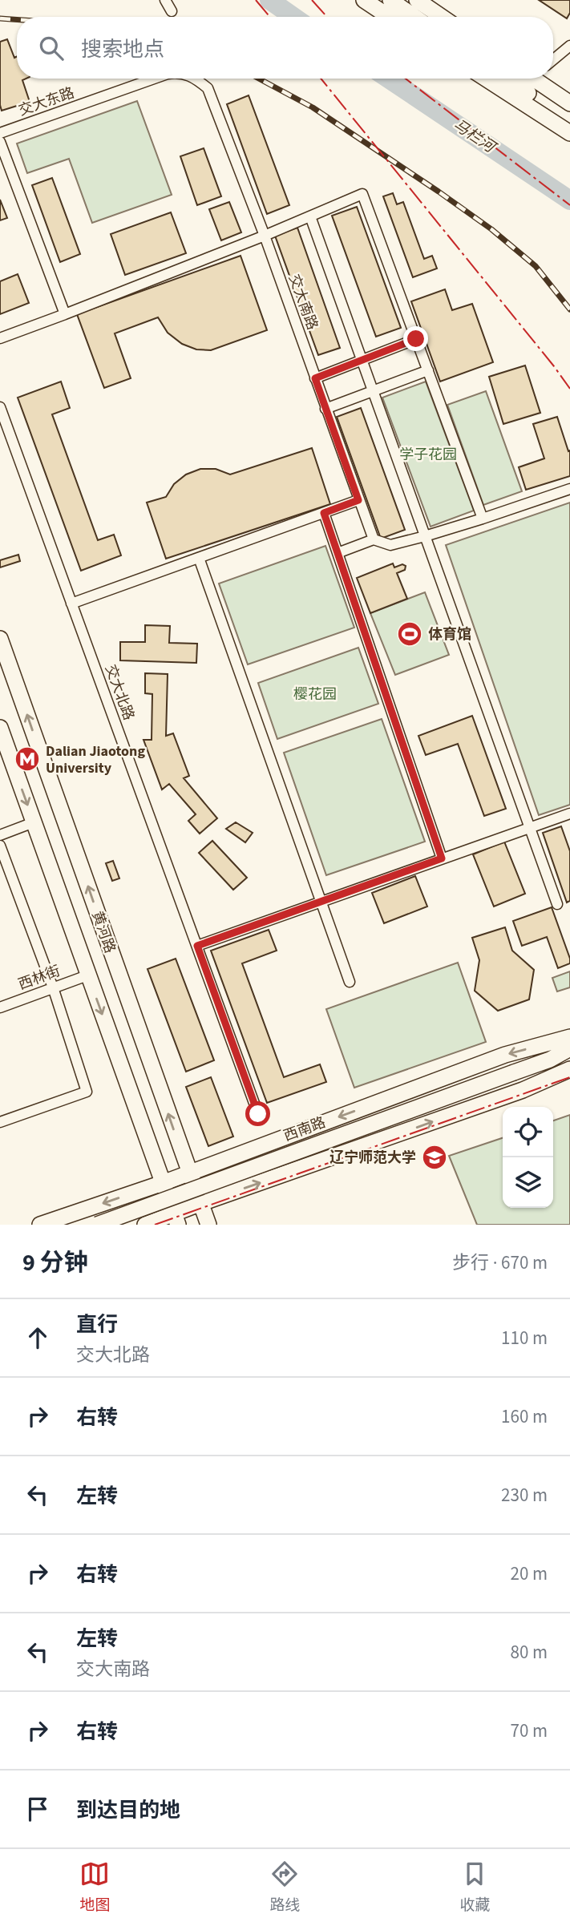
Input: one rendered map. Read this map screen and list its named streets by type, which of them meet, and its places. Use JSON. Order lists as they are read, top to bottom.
{
  "streets": {
    "main road": ["黄河路", "西南路"],
    "street": [
      "交大东路",
      "交大南路",
      "交大北路",
      "西林街"
    ]
  },
  "crossings": [
    ["交大东路", "交大南路"],
    ["黄河路", "西林街"],
    ["黄河路", "西南路"]
  ],
  "water": ["马栏河"],
  "parks": ["学子花园", "樱花园"],
  "places": {
    "sports": ["体育馆"],
    "metro station": ["Dalian Jiaotong University"],
    "school or university": ["辽宁师范大学"]
  },
  "page": {
    "search": "搜索地点",
    "heading": ["9 分钟", "步行 · 670 m"],
    "list": [
      ["直行", "交大北路", "110 m"],
      ["右转", "160 m"],
      ["左转", "230 m"],
      ["右转", "20 m"],
      ["左转", "交大南路", "80 m"],
      ["右转", "70 m"],
      "到达目的地"
    ],
    "nav": ["地图", "路线", "收藏"]
  }
}
